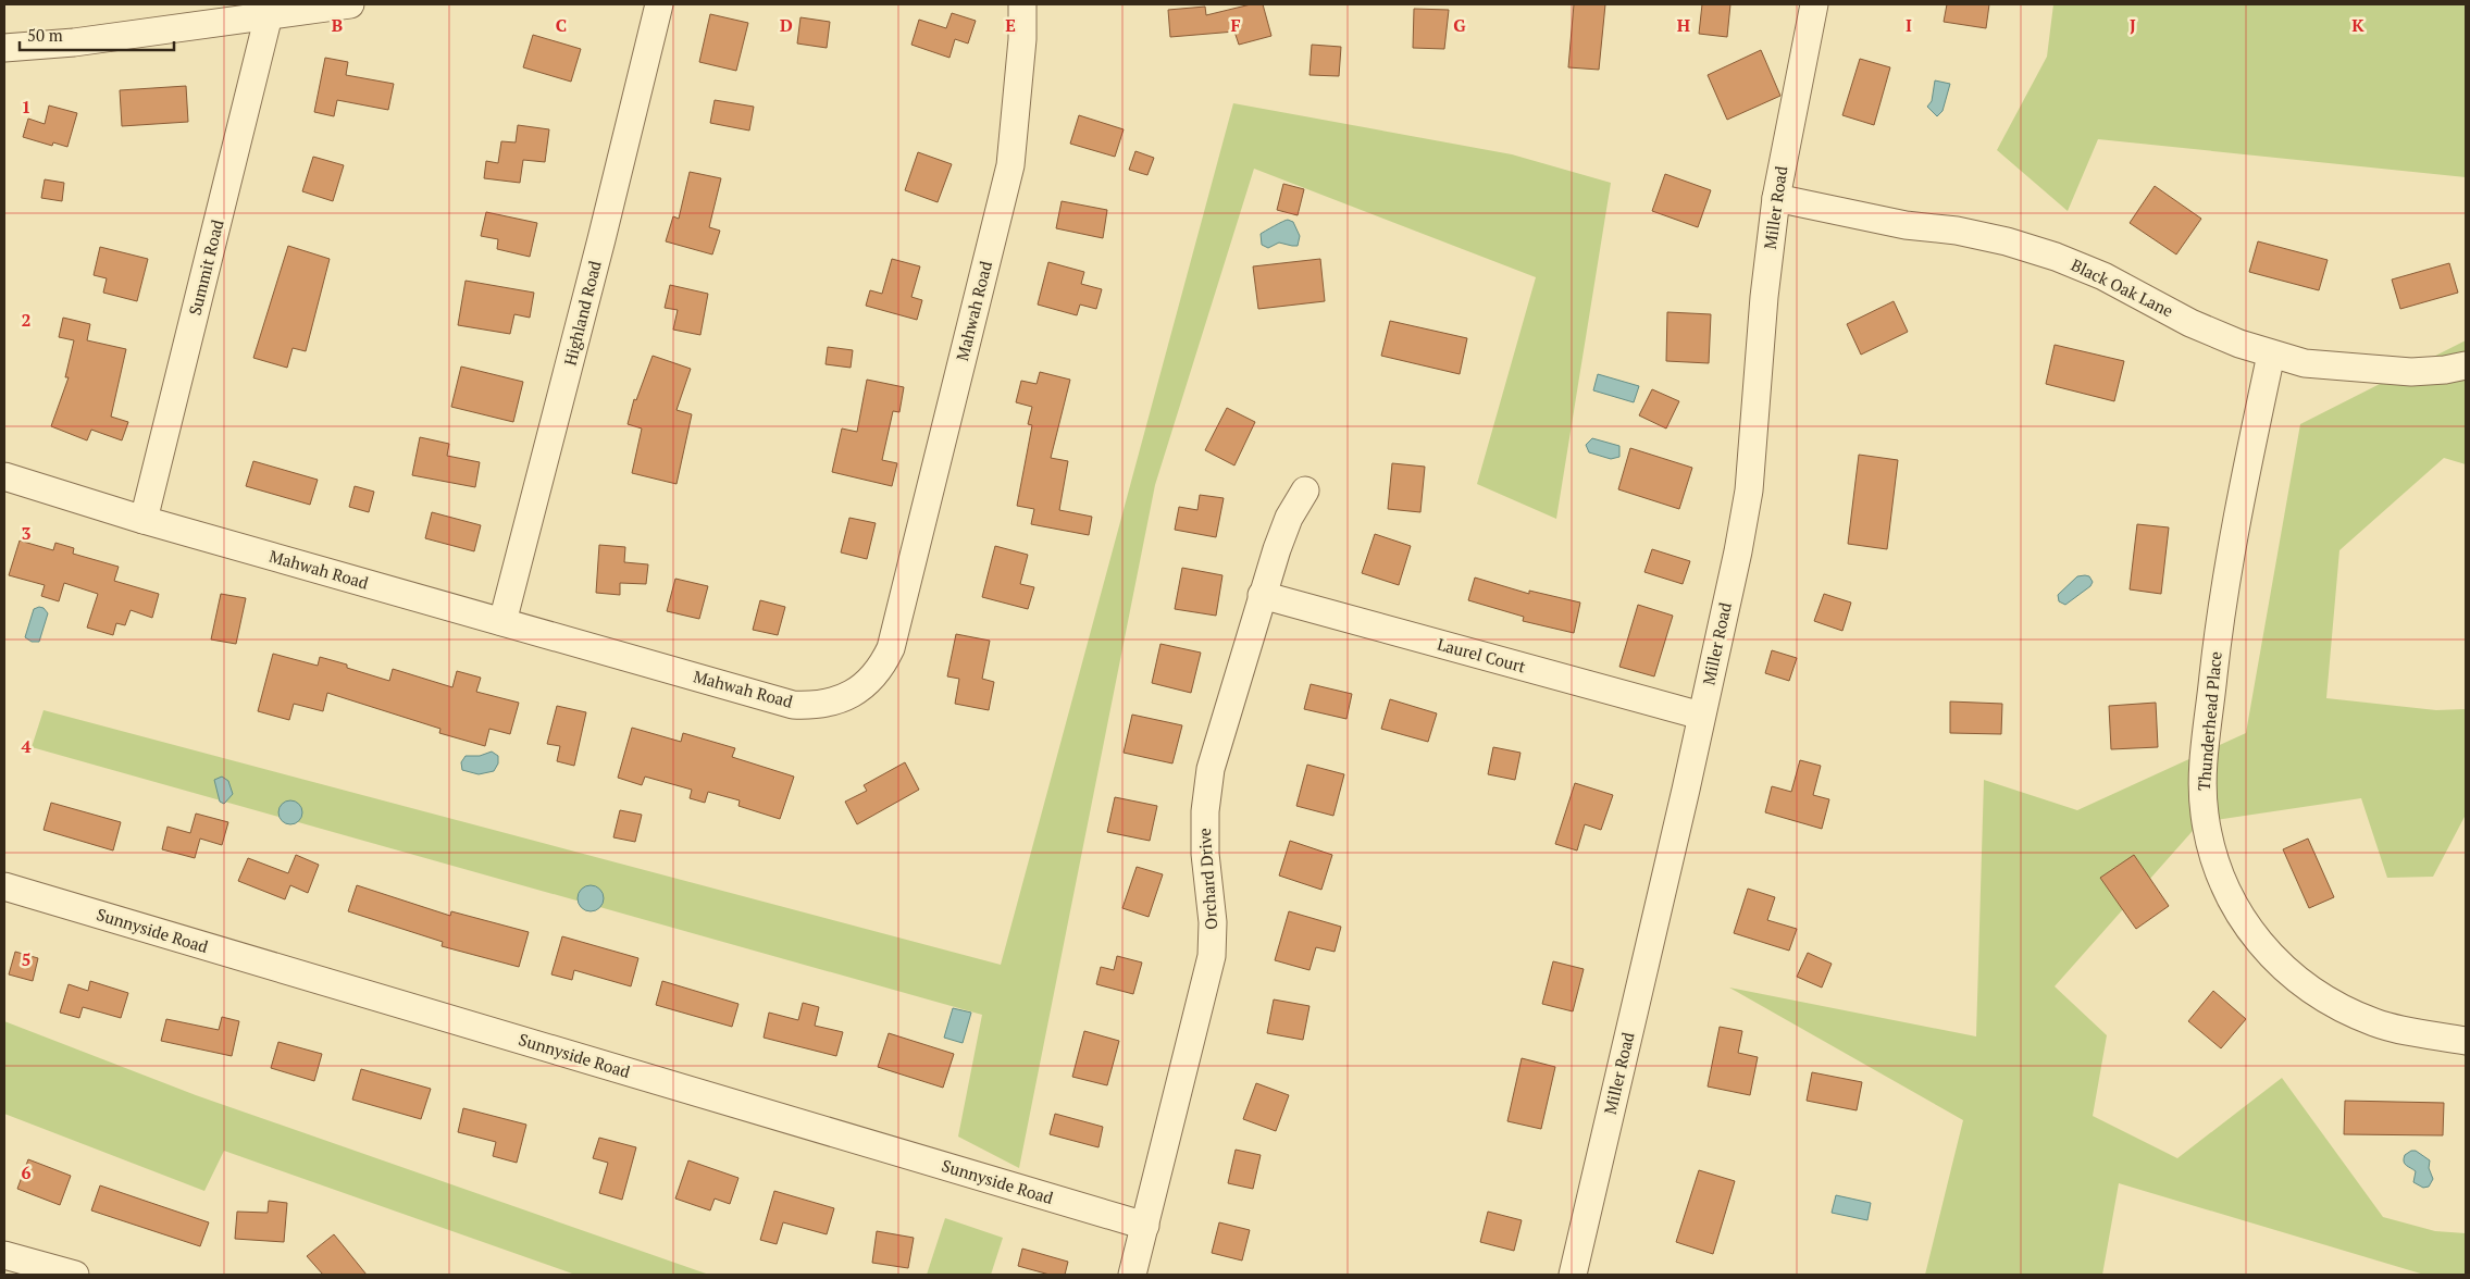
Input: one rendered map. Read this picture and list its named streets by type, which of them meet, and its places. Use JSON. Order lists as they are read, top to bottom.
{
  "streets": {
    "street": [
      "Miller Road",
      "Summit Road",
      "Black Oak Lane",
      "Mahwah Road",
      "Highland Road",
      "Laurel Court",
      "Thunderhead Place",
      "Orchard Drive",
      "Sunnyside Road"
    ]
  },
  "crossings": [
    ["Miller Road", "Black Oak Lane"],
    ["Miller Road", "Laurel Court"],
    ["Summit Road", "Mahwah Road"],
    ["Black Oak Lane", "Thunderhead Place"],
    ["Mahwah Road", "Highland Road"],
    ["Laurel Court", "Orchard Drive"],
    ["Orchard Drive", "Sunnyside Road"]
  ],
  "scale_bar": "50 m",
  "grid": {
    "columns": [
      "B",
      "C",
      "D",
      "E",
      "F",
      "G",
      "H",
      "I",
      "J",
      "K"
    ],
    "rows": [
      "1",
      "2",
      "3",
      "4",
      "5",
      "6"
    ]
  }
}
